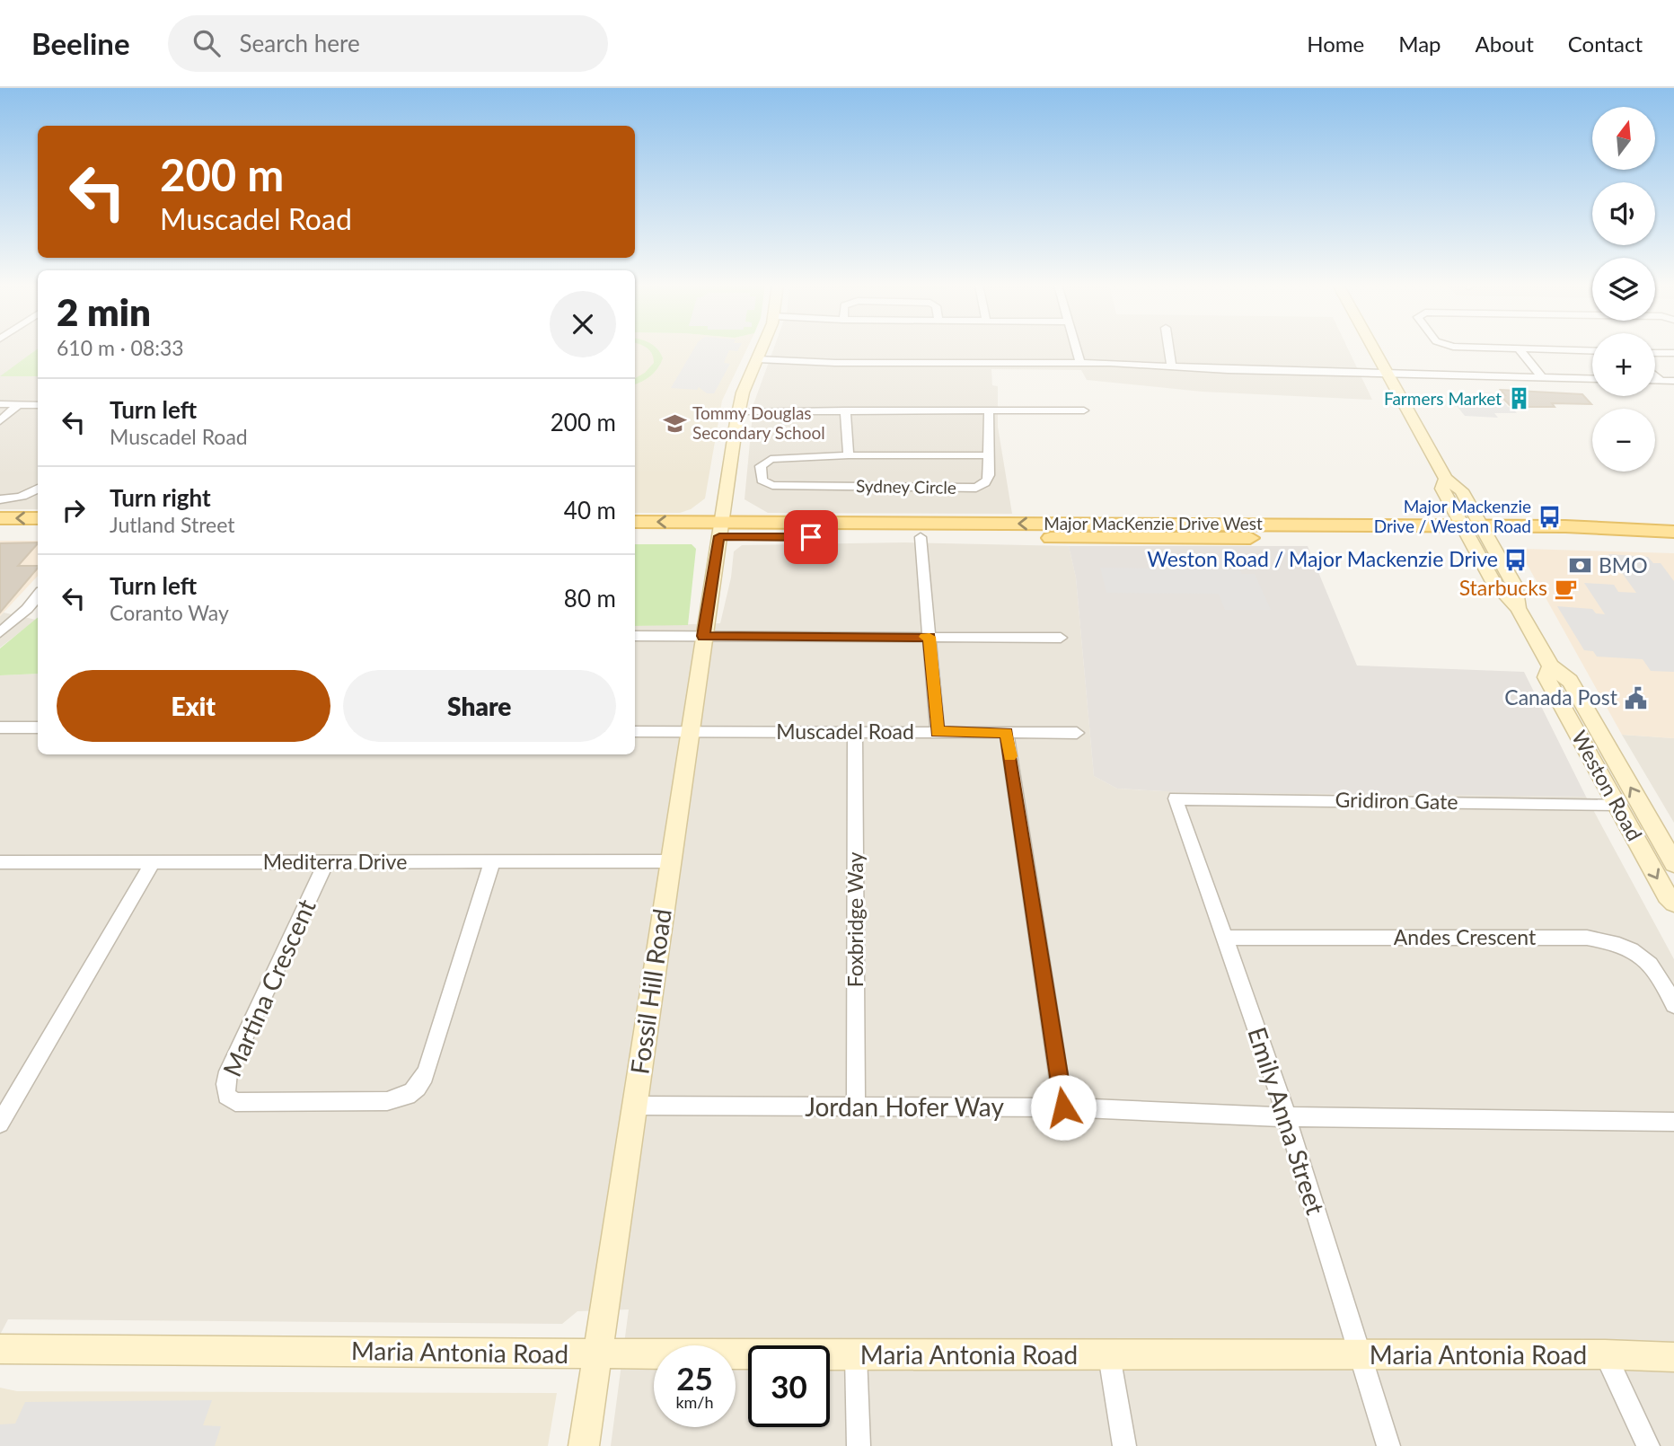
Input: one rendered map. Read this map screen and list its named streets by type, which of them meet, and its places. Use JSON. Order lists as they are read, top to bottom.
{
  "streets": {
    "main road": ["Major MacKenzie Drive West"],
    "street": [
      "Sydney Circle",
      "Muscadel Road",
      "Weston Road",
      "Gridiron Gate",
      "Mediterra Drive",
      "Foxbridge Way",
      "Andes Crescent",
      "Martina Crescent",
      "Fossil Hill Road",
      "Jordan Hofer Way",
      "Emily Anna Street",
      "Maria Antonia Road"
    ]
  },
  "crossings": [
    ["Major MacKenzie Drive West", "Weston Road"],
    ["Major MacKenzie Drive West", "Fossil Hill Road"],
    ["Muscadel Road", "Foxbridge Way"],
    ["Muscadel Road", "Fossil Hill Road"],
    ["Weston Road", "Gridiron Gate"],
    ["Gridiron Gate", "Emily Anna Street"],
    ["Mediterra Drive", "Martina Crescent"],
    ["Mediterra Drive", "Fossil Hill Road"],
    ["Foxbridge Way", "Jordan Hofer Way"],
    ["Andes Crescent", "Emily Anna Street"],
    ["Fossil Hill Road", "Jordan Hofer Way"],
    ["Fossil Hill Road", "Maria Antonia Road"],
    ["Jordan Hofer Way", "Emily Anna Street"],
    ["Emily Anna Street", "Maria Antonia Road"]
  ],
  "places": {
    "building": ["Farmers Market"],
    "school or university": ["Tommy Douglas Secondary School"],
    "bus stop": ["Major Mackenzie Drive / Weston Road", "Weston Road / Major Mackenzie Drive"],
    "bank": ["BMO"],
    "cafe": ["Starbucks"],
    "public building": ["Canada Post"]
  },
  "north": "top",
  "page": {
    "header": "Beeline",
    "search": "Search here",
    "nav": [
      "Home",
      "Map",
      "About",
      "Contact"
    ],
    "map_buttons": ["+", "−"],
    "turn": ["200 m", "Muscadel Road"],
    "heading": ["2 min", "610 m · 08:33"],
    "list": [
      {
        "name": "Turn left",
        "note": "Muscadel Road",
        "value": "200 m"
      },
      {
        "name": "Turn right",
        "note": "Jutland Street",
        "value": "40 m"
      },
      {
        "name": "Turn left",
        "note": "Coranto Way",
        "value": "80 m"
      }
    ],
    "buttons": ["Exit", "Share"],
    "speed": "25 km/h",
    "limit": "30"
  }
}
